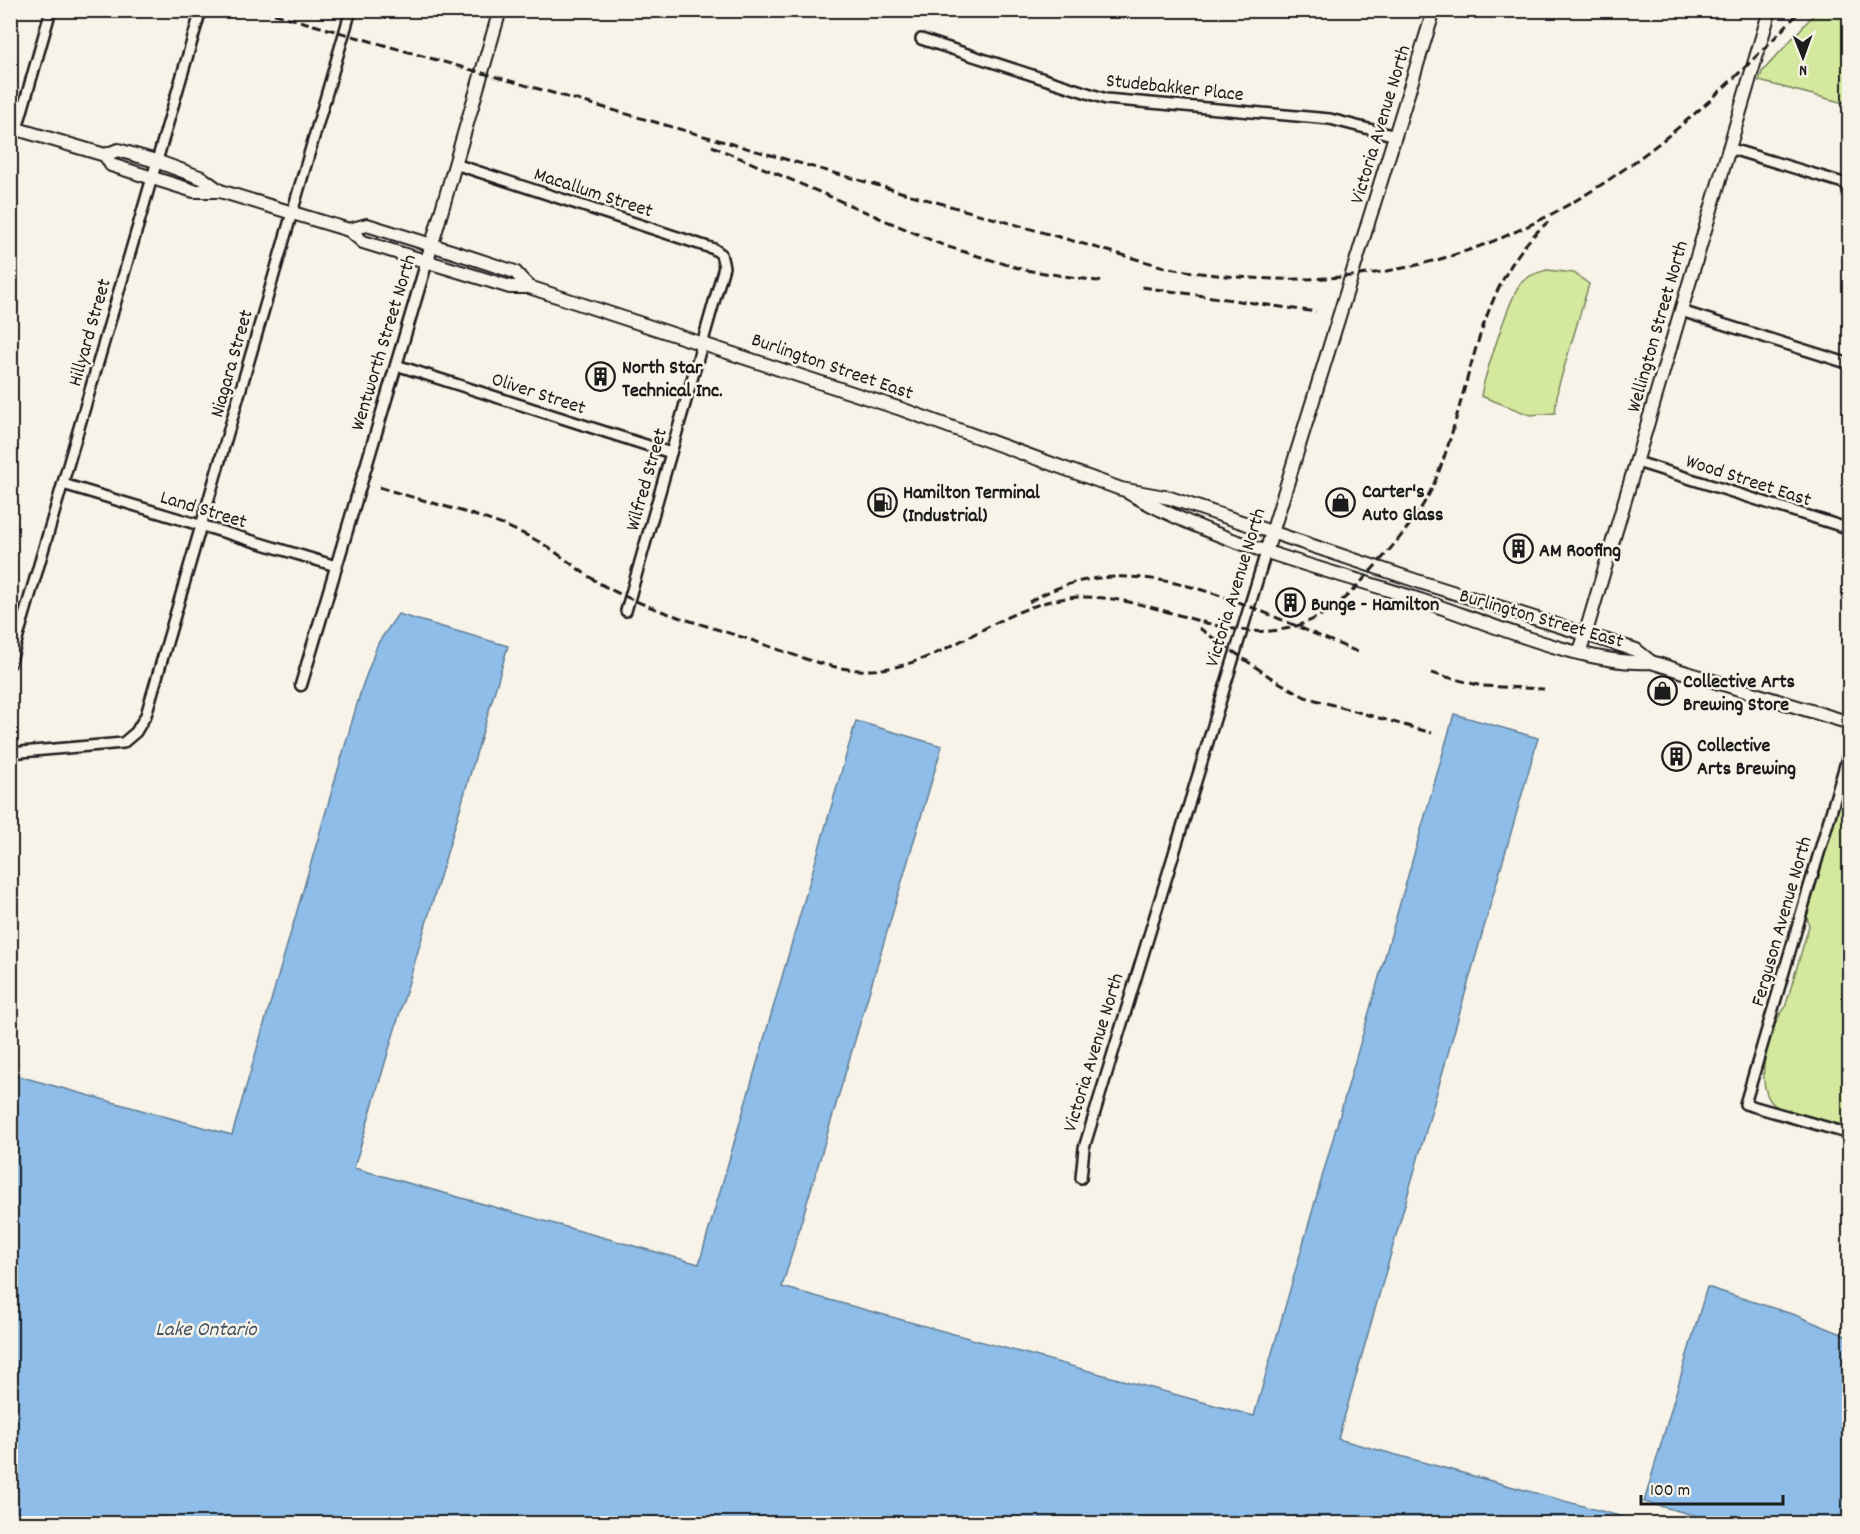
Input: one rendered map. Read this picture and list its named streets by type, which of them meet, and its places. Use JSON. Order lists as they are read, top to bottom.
{
  "streets": {
    "main road": [
      "Victoria Avenue North",
      "Wellington Street North",
      "Wentworth Street North",
      "Burlington Street East"
    ],
    "street": [
      "Studebakker Place",
      "Macallum Street",
      "Hillyard Street",
      "Niagara Street",
      "Oliver Street",
      "Wilfred Street",
      "Wood Street East",
      "Land Street",
      "Ferguson Avenue North"
    ]
  },
  "crossings": [
    ["Studebakker Place", "Victoria Avenue North"],
    ["Victoria Avenue North", "Burlington Street East"],
    ["Macallum Street", "Wentworth Street North"],
    ["Macallum Street", "Wilfred Street"],
    ["Wellington Street North", "Burlington Street East"],
    ["Wellington Street North", "Wood Street East"],
    ["Hillyard Street", "Burlington Street East"],
    ["Hillyard Street", "Land Street"],
    ["Wentworth Street North", "Burlington Street East"],
    ["Wentworth Street North", "Oliver Street"],
    ["Wentworth Street North", "Land Street"],
    ["Niagara Street", "Burlington Street East"],
    ["Niagara Street", "Land Street"],
    ["Burlington Street East", "Wilfred Street"],
    ["Oliver Street", "Wilfred Street"]
  ],
  "water": ["Lake Ontario"],
  "places": {
    "building": [
      "North Star Technical Inc.",
      "AM Roofing",
      "Bunge - Hamilton",
      "Collective Arts Brewing"
    ],
    "shop": ["Carter's Auto Glass", "Collective Arts Brewing Store"],
    "fuel station": ["Hamilton Terminal (Industrial)"]
  },
  "scale_bar": "100 m",
  "north": "bottom"
}
